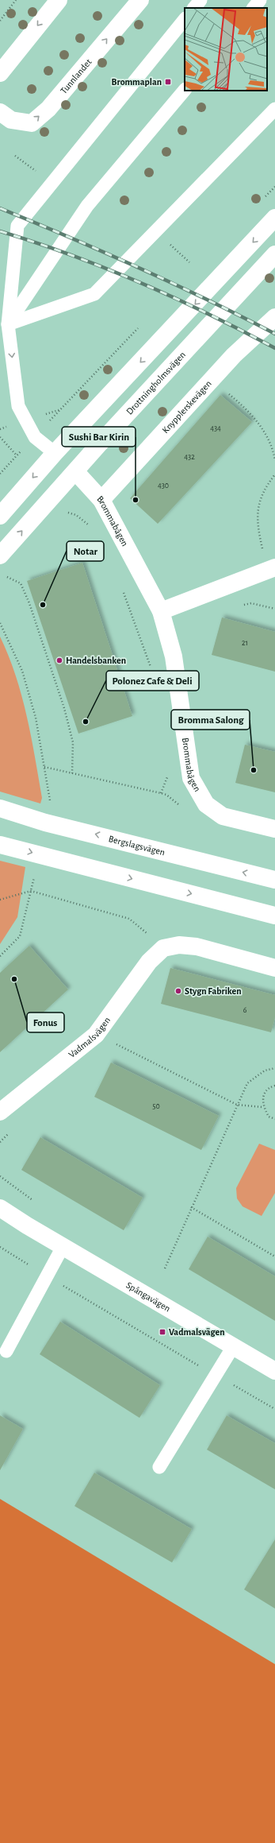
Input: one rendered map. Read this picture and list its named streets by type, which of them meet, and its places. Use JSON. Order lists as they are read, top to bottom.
{
  "streets": {
    "street": [
      "Tunnlandet",
      "Drottningholmsvägen",
      "Knypplerskevägen",
      "Brommabågen",
      "Bergslagsvägen",
      "Vadmalsvägen",
      "Spångavägen"
    ]
  },
  "crossings": [
    ["Drottningholmsvägen", "Brommabågen"],
    ["Knypplerskevägen", "Brommabågen"]
  ],
  "one_way": ["Tunnlandet"],
  "places": {
    "transit": ["Brommaplan", "Vadmalsvägen"],
    "other": [
      "Sushi Bar Kirin",
      "Notar",
      "Handelsbanken",
      "Polonez Cafe & Deli",
      "Bromma Salong",
      "Fonus",
      "Stygn Fabriken"
    ]
  },
  "house_numbers": [
    "434",
    "432",
    "430",
    "21",
    "6",
    "50"
  ]
}
